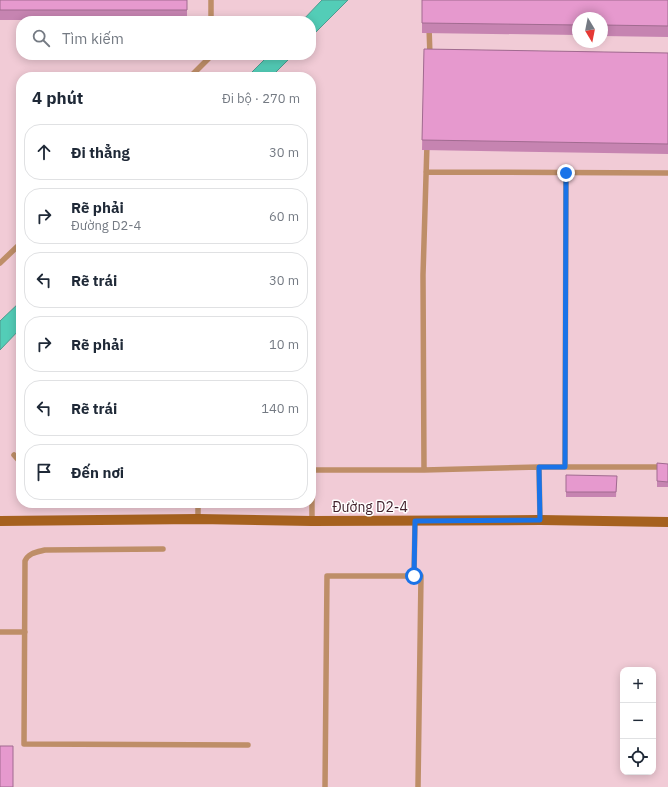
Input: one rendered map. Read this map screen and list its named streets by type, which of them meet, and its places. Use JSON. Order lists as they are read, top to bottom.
{
  "streets": {
    "main road": ["Đường D2-4"]
  },
  "north": "bottom",
  "page": {
    "search": "Tìm kiếm",
    "heading": ["4 phút", "Đi bộ · 270 m"],
    "list": [
      ["Đi thẳng", "30 m"],
      ["Rẽ phải", "Đường D2-4", "60 m"],
      ["Rẽ trái", "30 m"],
      ["Rẽ phải", "10 m"],
      ["Rẽ trái", "140 m"],
      "Đến nơi"
    ],
    "map_buttons": ["+", "−"]
  }
}
